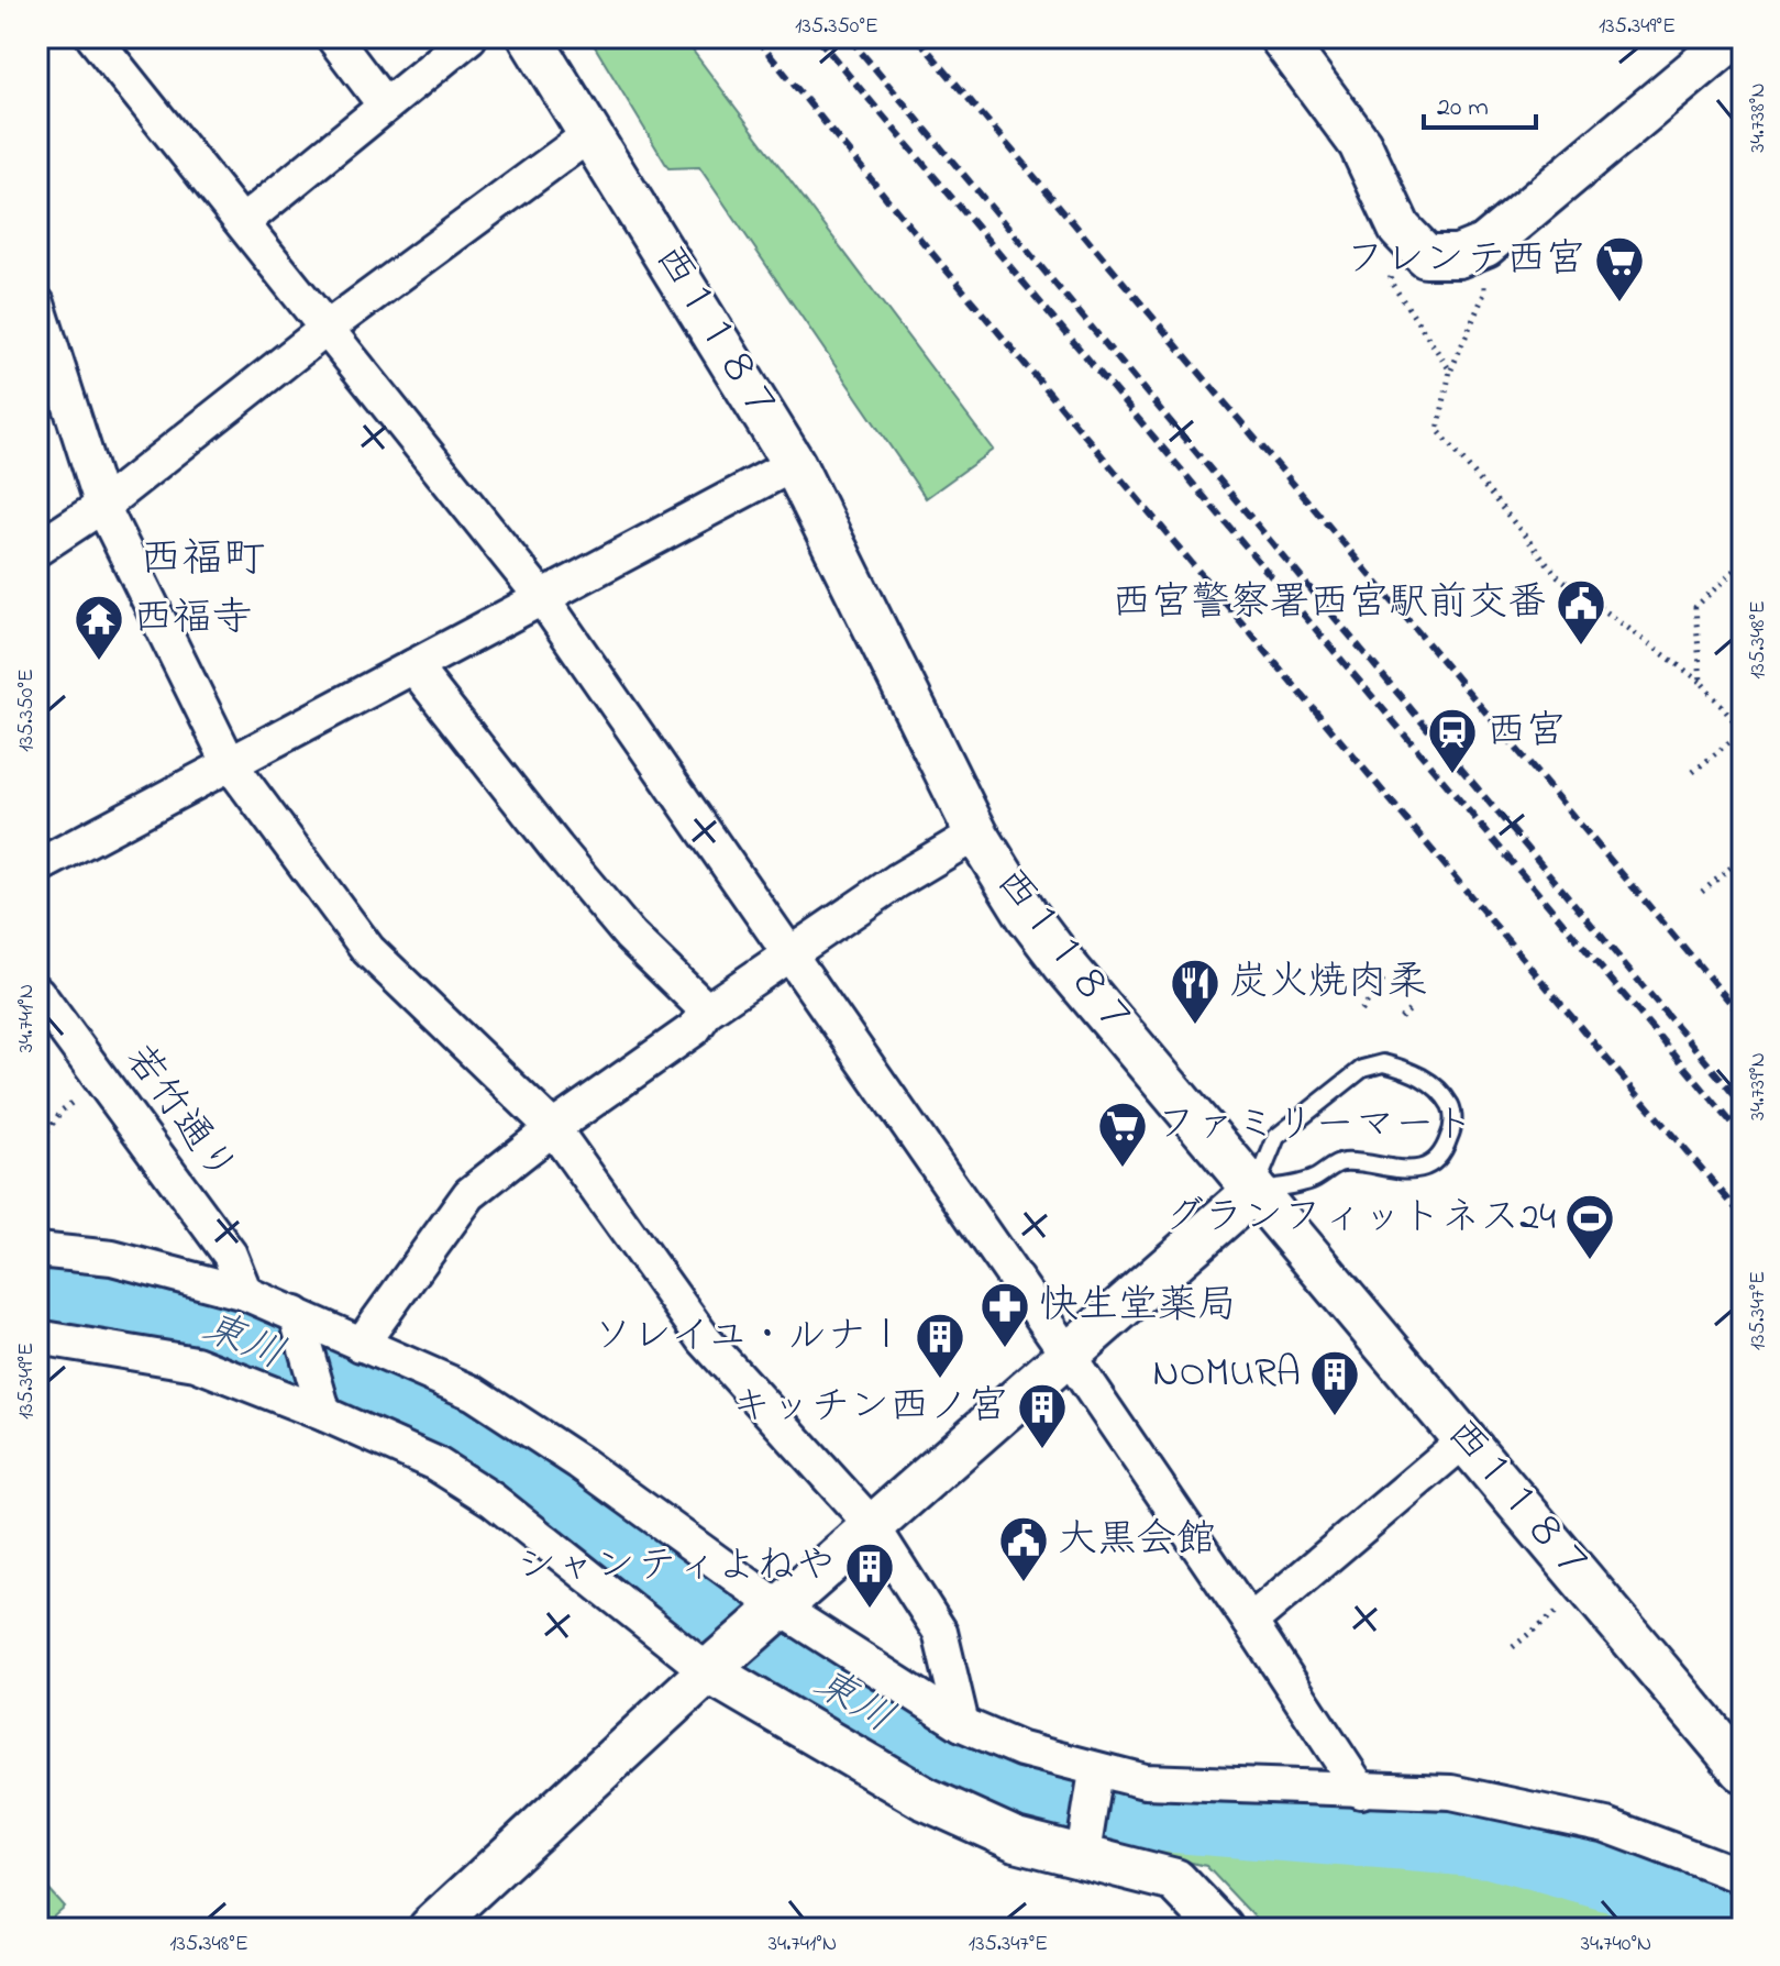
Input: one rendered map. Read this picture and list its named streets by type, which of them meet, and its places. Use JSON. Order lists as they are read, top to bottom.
{
  "streets": {
    "street": ["西１１８７", "若竹通り"]
  },
  "districts": ["西福町"],
  "water": ["東川"],
  "places": {
    "supermarket": ["フレンテ西宮", "ファミリーマート"],
    "public building": ["西宮警察署西宮駅前交番", "大黒会館"],
    "temple": ["西福寺"],
    "station": ["西宮"],
    "restaurant": ["炭火焼肉柔"],
    "sports": ["グランフィットネス24"],
    "pharmacy": ["快生堂薬局"],
    "building": [
      "ソレイユ・ルナⅠ",
      "NOMURA",
      "キッチン西ノ宮",
      "シャンティよねや"
    ]
  },
  "scale_bar": "20 m",
  "coordinates": [
    "135.350°E",
    "135.349°E",
    "34.738°N",
    "135.348°E",
    "34.741°N",
    "34.739°N",
    "135.347°E",
    "34.740°N"
  ]
}
